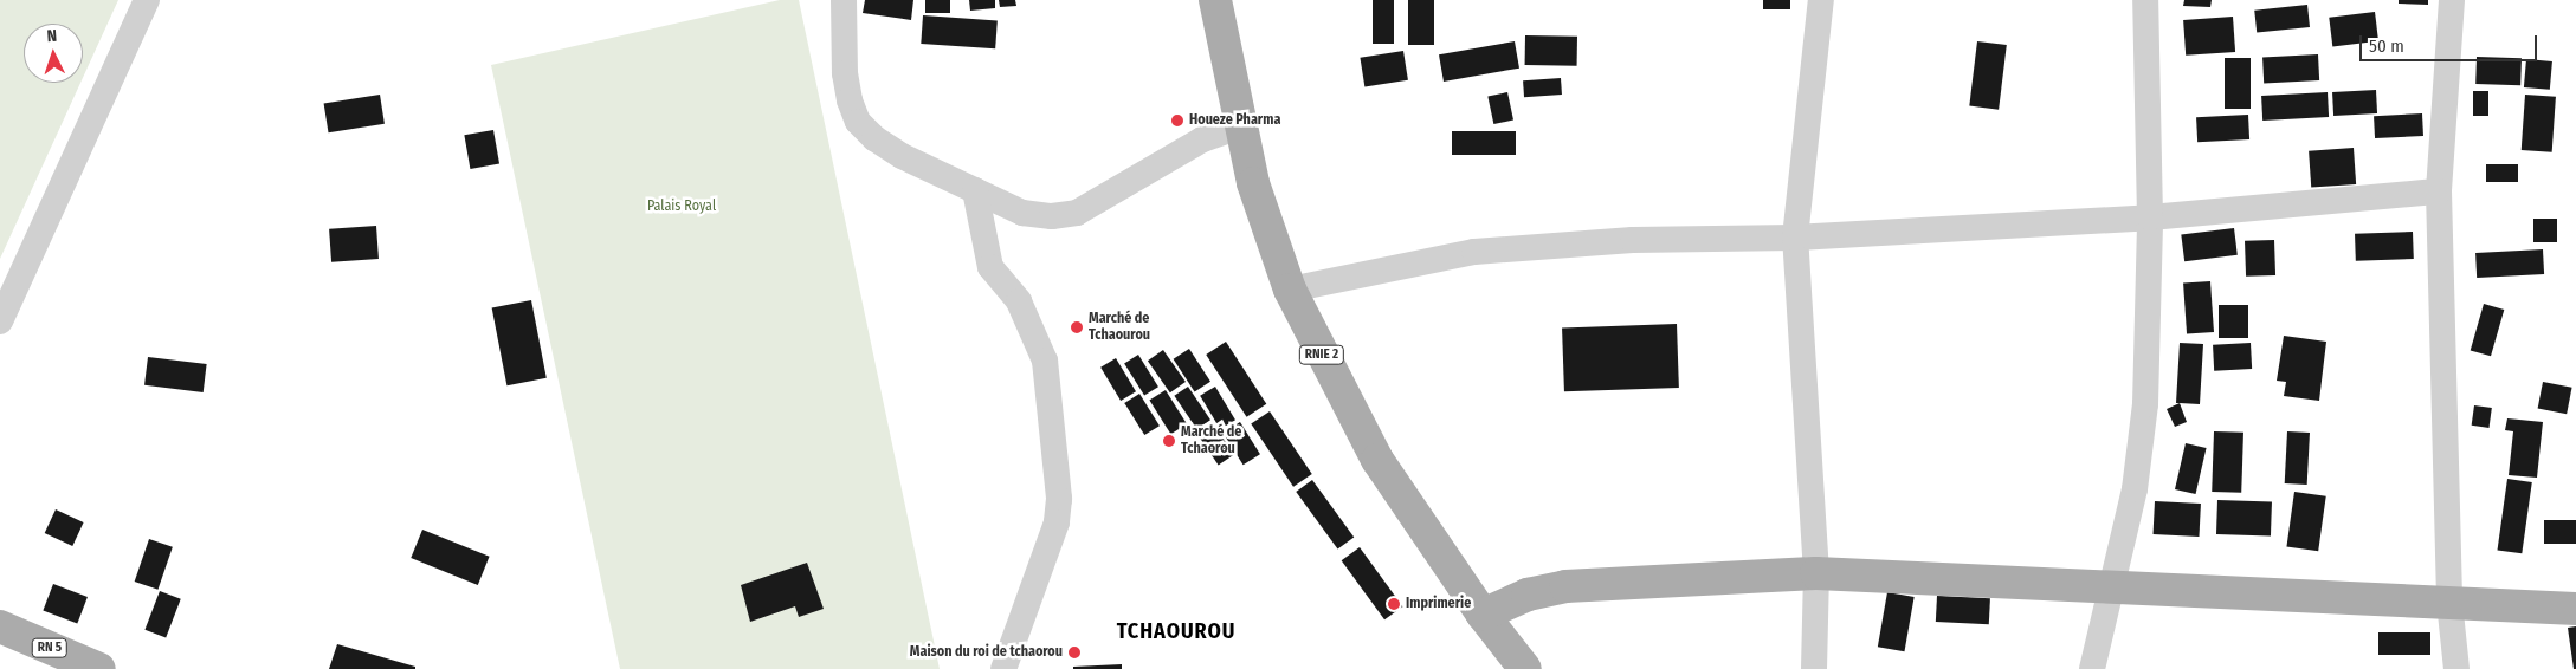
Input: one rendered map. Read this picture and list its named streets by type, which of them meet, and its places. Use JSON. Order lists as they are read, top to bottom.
{
  "streets": {
    "main road": ["RNIE 2", "RN 5"]
  },
  "districts": ["TCHAOUROU"],
  "parks": ["Palais Royal"],
  "places": [
    "Houeze Pharma",
    "Marché de Tchaourou",
    "Marché de Tchaorou",
    "Imprimerie",
    "Maison du roi de tchaorou"
  ],
  "scale_bar": "50 m",
  "north": "top"
}
